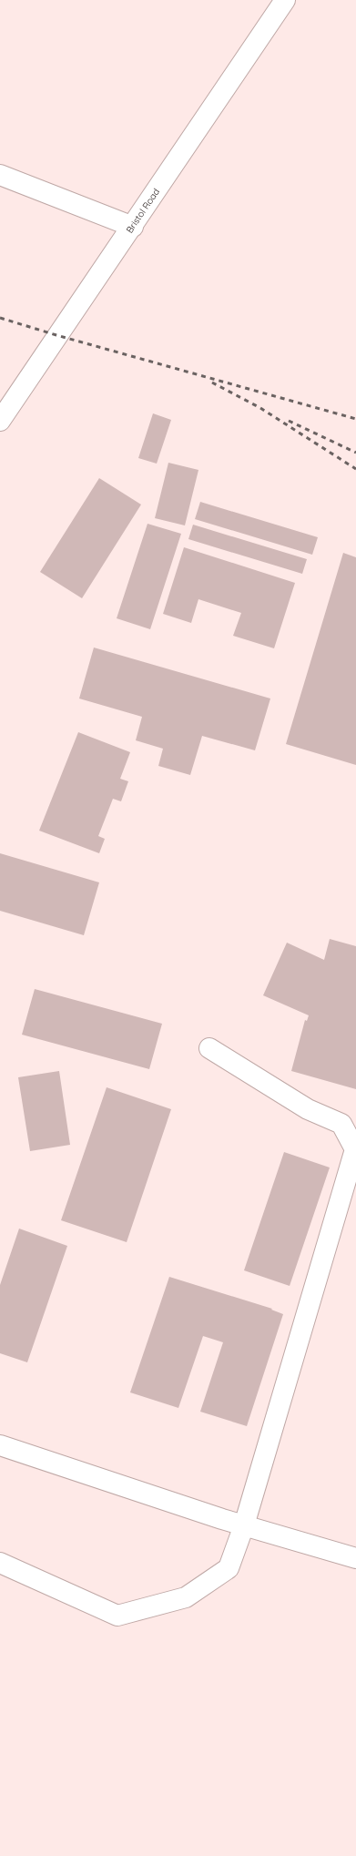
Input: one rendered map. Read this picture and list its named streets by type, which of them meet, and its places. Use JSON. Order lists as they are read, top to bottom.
{
  "streets": {
    "street": ["Bristol Road"]
  }
}
